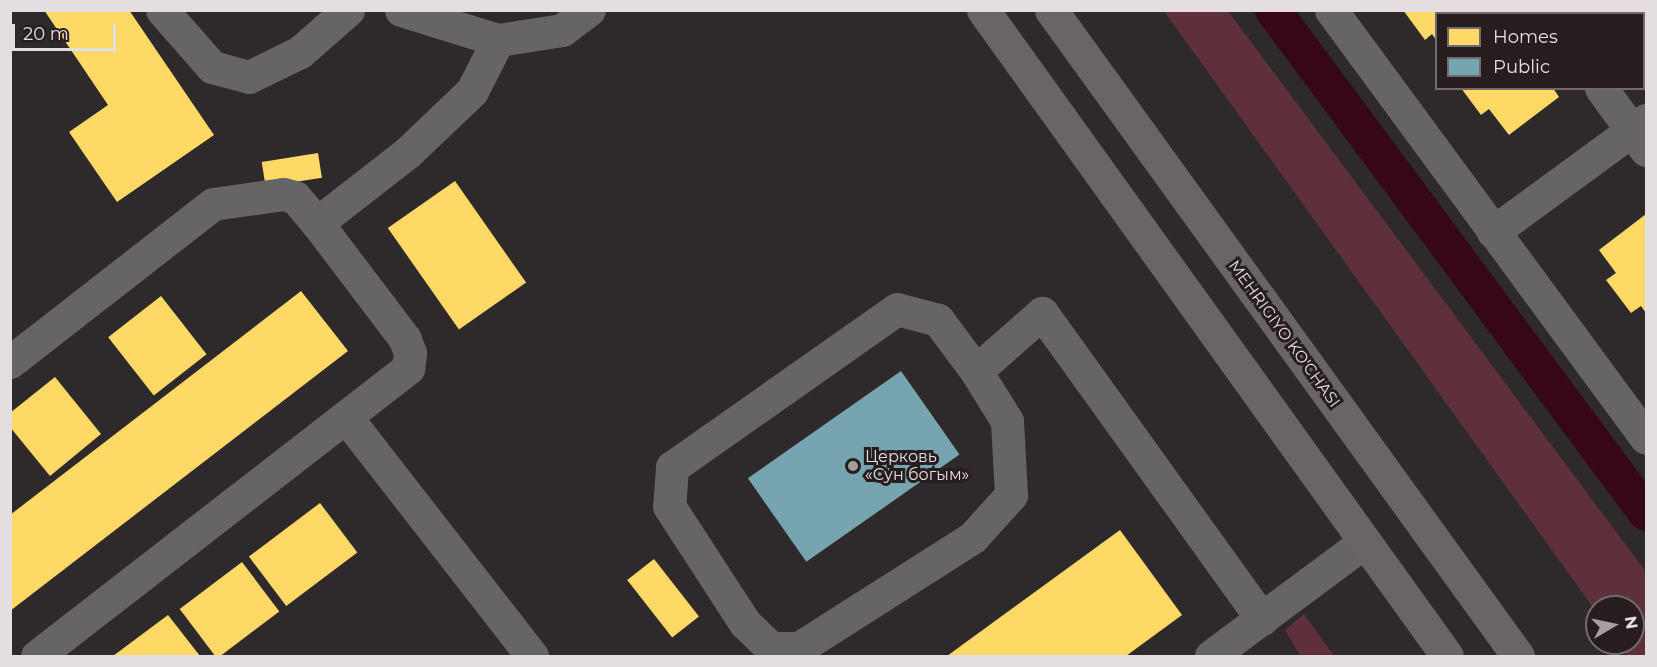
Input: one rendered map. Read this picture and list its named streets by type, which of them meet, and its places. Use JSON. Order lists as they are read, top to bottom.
{
  "streets": {
    "main road": ["MEHRIGIYO KO'CHASI"]
  },
  "places": ["Церковь «Сун богым»"],
  "legend": ["Homes", "Public"],
  "scale_bar": "20 m",
  "north": "right"
}
